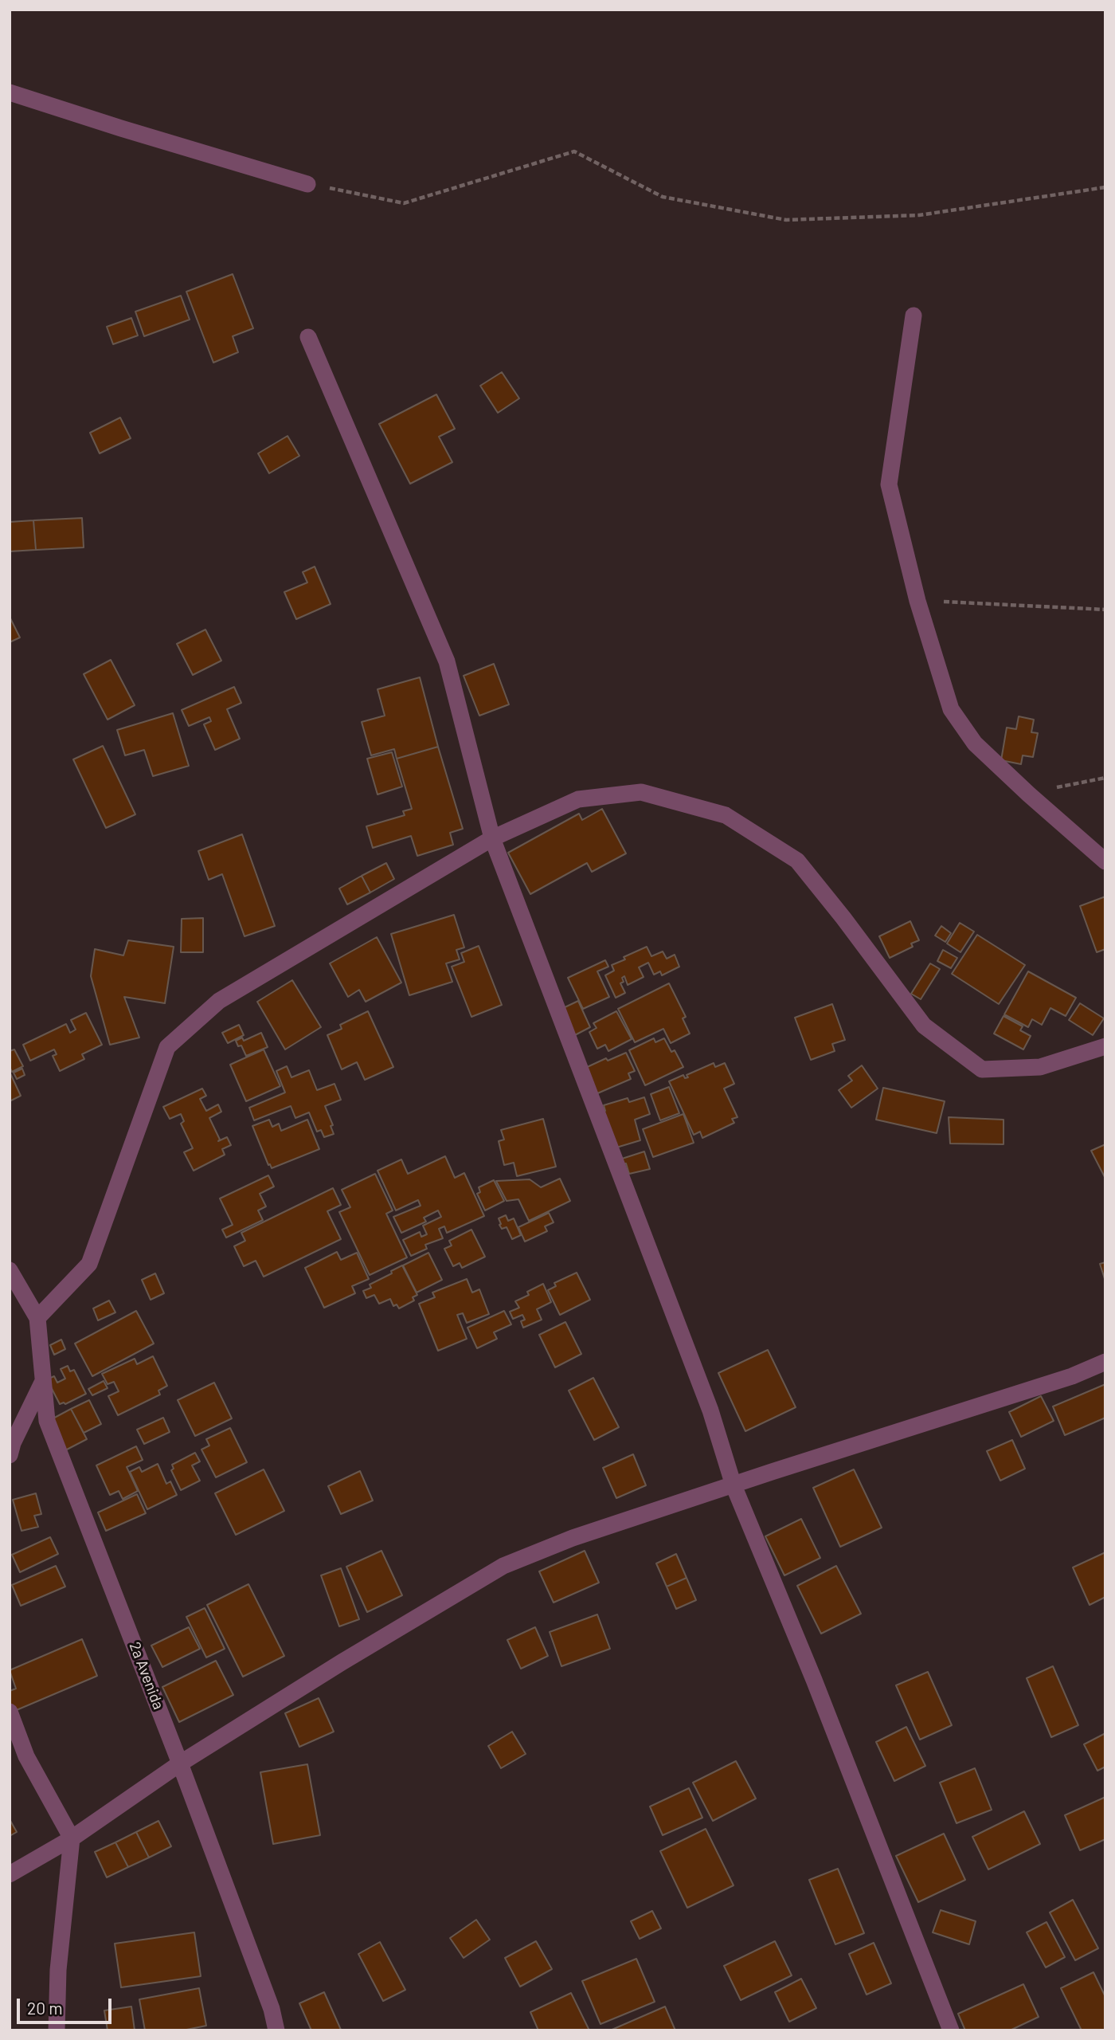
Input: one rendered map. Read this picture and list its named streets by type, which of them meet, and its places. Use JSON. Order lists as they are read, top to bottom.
{
  "streets": {
    "street": ["2a Avenida"]
  },
  "scale_bar": "20 m"
}
